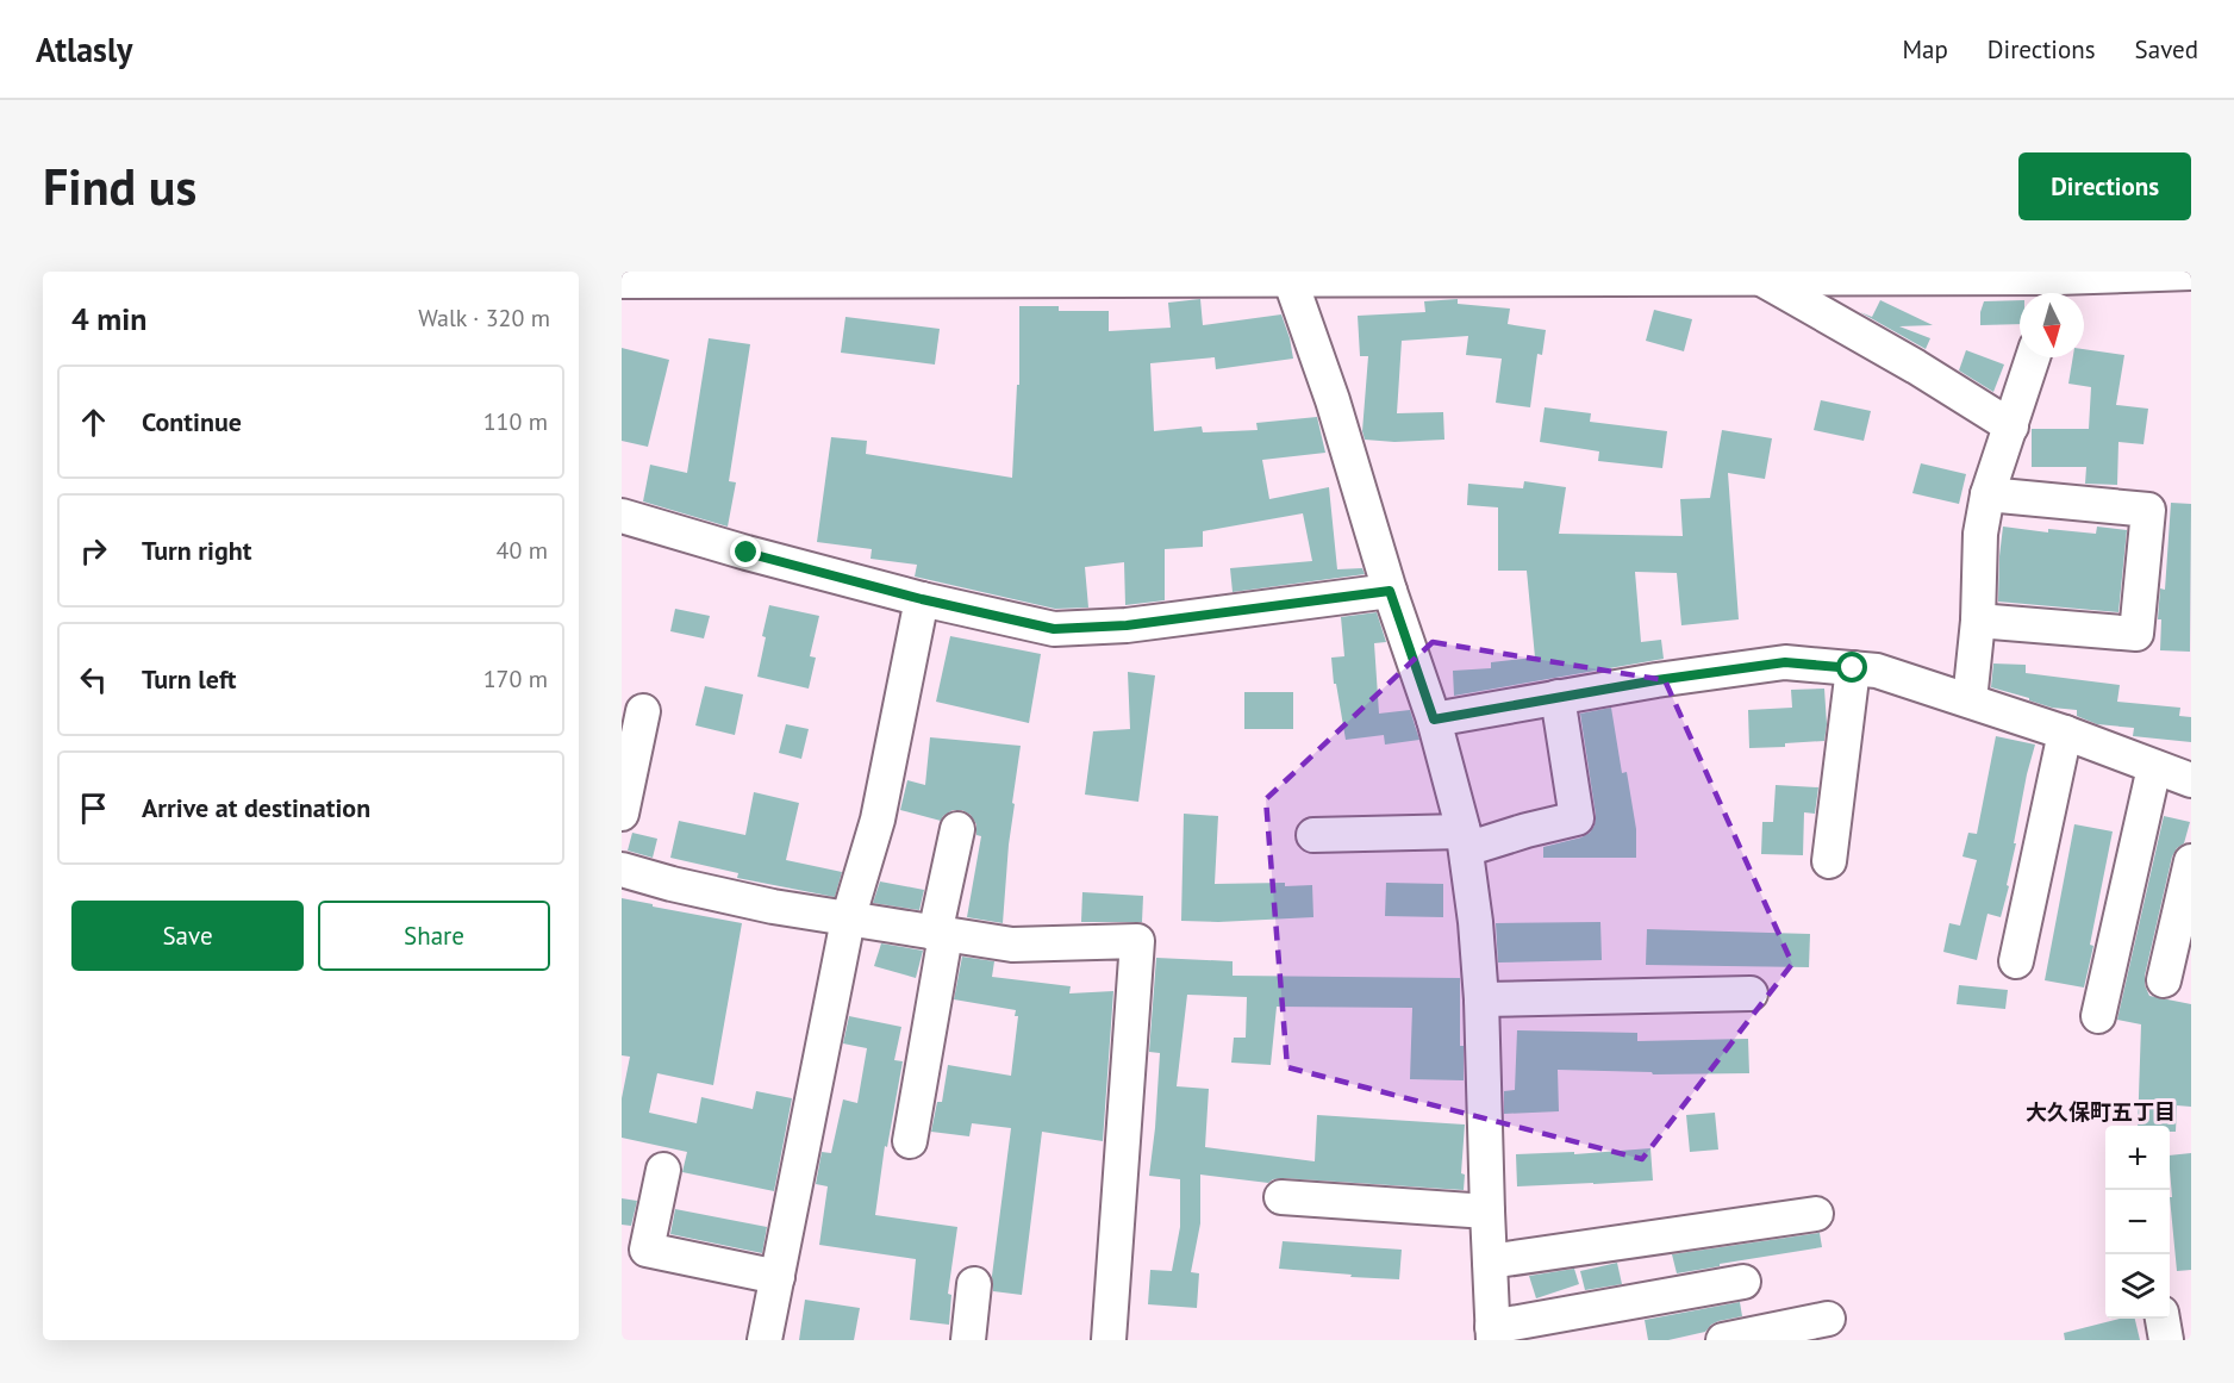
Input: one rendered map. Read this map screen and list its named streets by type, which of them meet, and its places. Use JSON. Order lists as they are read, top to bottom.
{
  "districts": ["大久保町五丁目"],
  "north": "bottom",
  "page": {
    "header": "Atlasly",
    "nav": ["Map", "Directions", "Saved"],
    "buttons": [
      "Directions",
      ["Save", "Share"]
    ],
    "title": "Find us",
    "heading": ["4 min", "Walk · 320 m"],
    "list": [
      ["Continue", "110 m"],
      ["Turn right", "40 m"],
      ["Turn left", "170 m"],
      "Arrive at destination"
    ],
    "map_buttons": ["+", "−"]
  }
}
